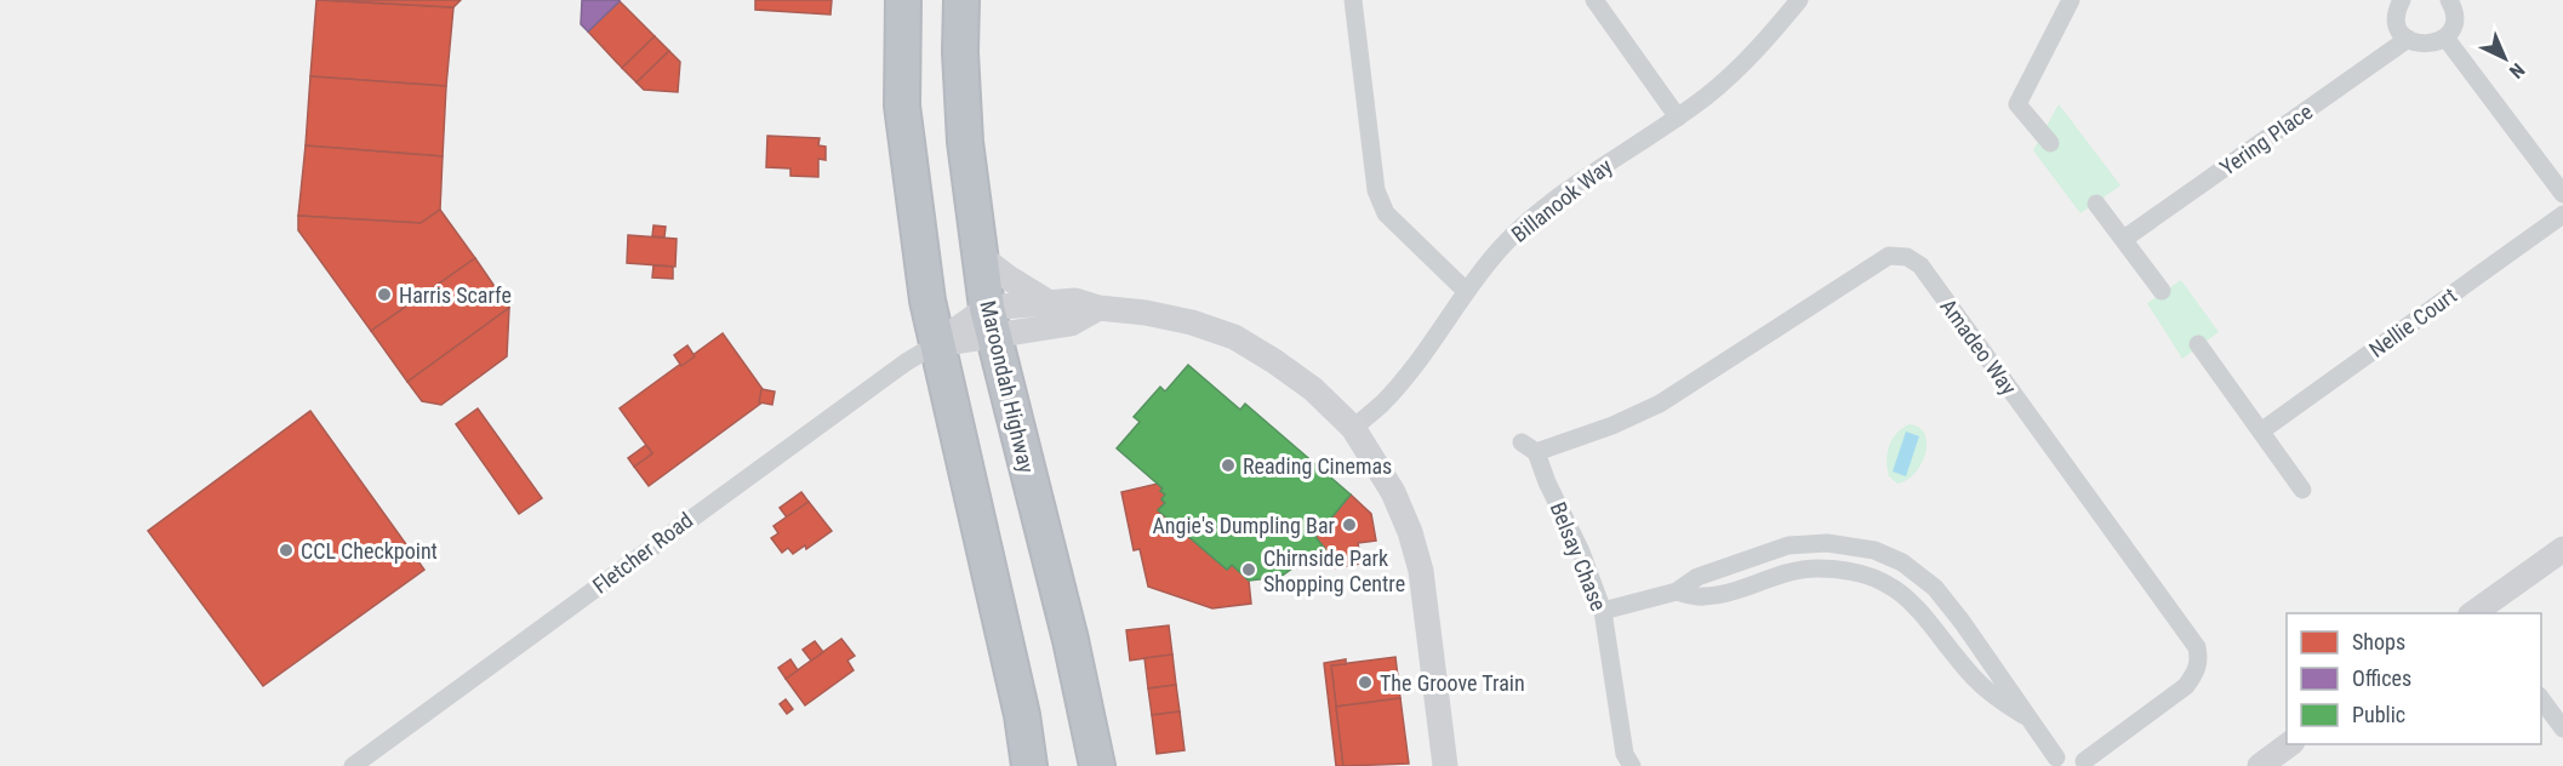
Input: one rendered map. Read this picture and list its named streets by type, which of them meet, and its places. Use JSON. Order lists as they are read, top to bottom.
{
  "streets": {
    "highway": ["Maroondah Highway"],
    "street": [
      "Yering Place",
      "Billanook Way",
      "Nellie Court",
      "Amadeo Way",
      "Fletcher Road",
      "Belsay Chase"
    ]
  },
  "crossings": [
    ["Amadeo Way", "Belsay Chase"]
  ],
  "places": [
    "Harris Scarfe",
    "Reading Cinemas",
    "Angie's Dumpling Bar",
    "CCL Checkpoint",
    "Chirnside Park Shopping Centre",
    "The Groove Train"
  ],
  "legend": ["Shops", "Offices", "Public"],
  "north": "bottom right"
}
